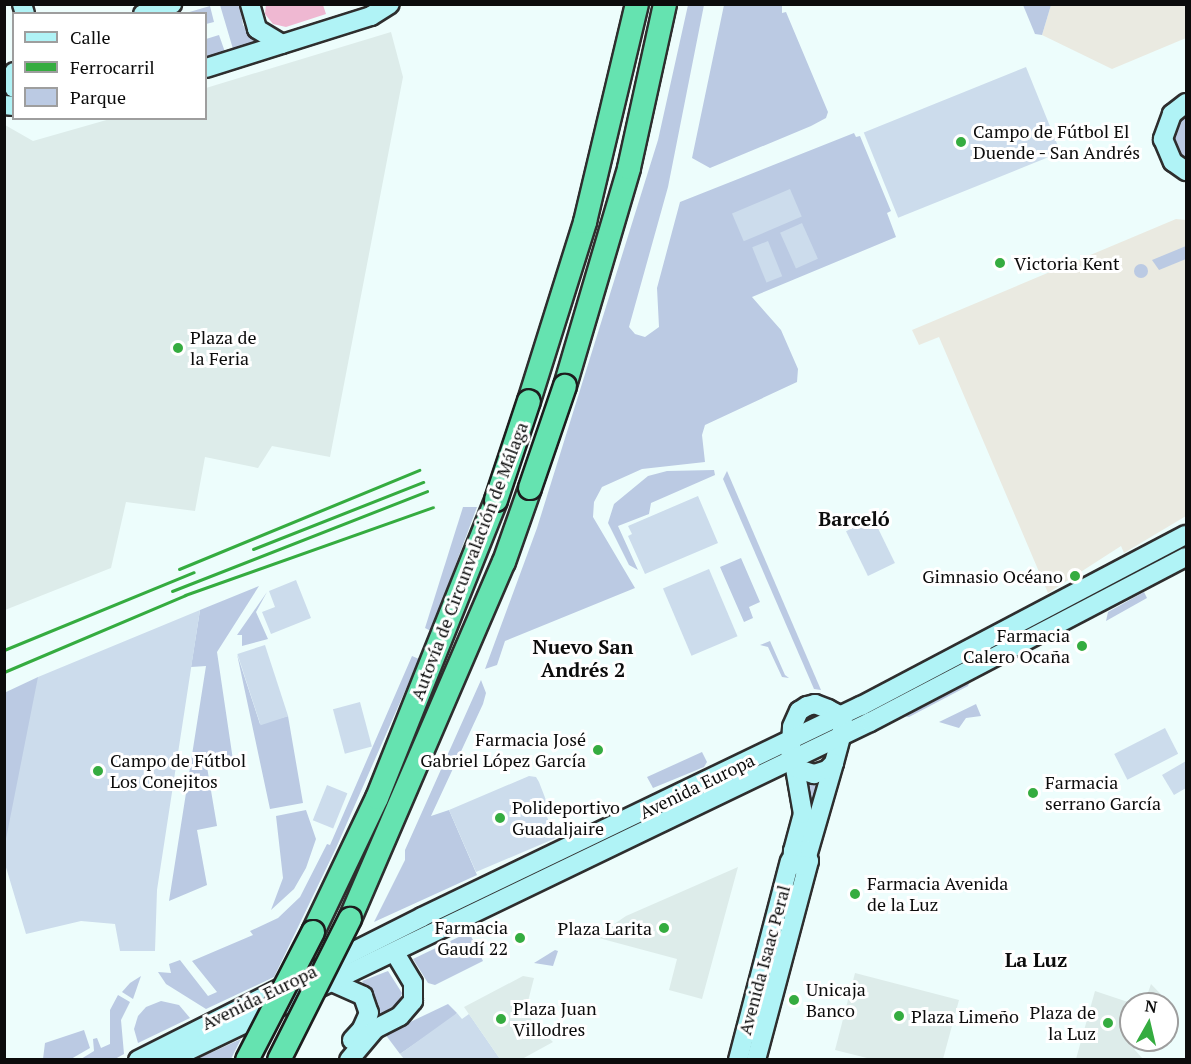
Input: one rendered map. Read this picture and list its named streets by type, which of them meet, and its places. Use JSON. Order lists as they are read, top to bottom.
{
  "streets": {
    "highway": ["Autovía de Circunvalación de Málaga"],
    "main road": ["Avenida Europa", "Avenida Isaac Peral"]
  },
  "crossings": [
    ["Avenida Europa", "Avenida Isaac Peral"]
  ],
  "districts": ["Barceló", "Nuevo San Andrés 2", "La Luz"],
  "places": [
    "Campo de Fútbol El Duende - San Andrés",
    "Victoria Kent",
    "Plaza de la Feria",
    "Gimnasio Océano",
    "Farmacia Calero Ocaña",
    "Farmacia José Gabriel López García",
    "Campo de Fútbol Los Conejitos",
    "Farmacia serrano García",
    "Polideportivo Guadaljaire",
    "Farmacia Avenida de la Luz",
    "Plaza Larita",
    "Farmacia Gaudí 22",
    "Unicaja Banco",
    "Plaza Limeño",
    "Plaza Juan Villodres",
    "Plaza de la Luz"
  ],
  "legend": ["Calle", "Ferrocarril", "Parque"],
  "north": "top"
}
